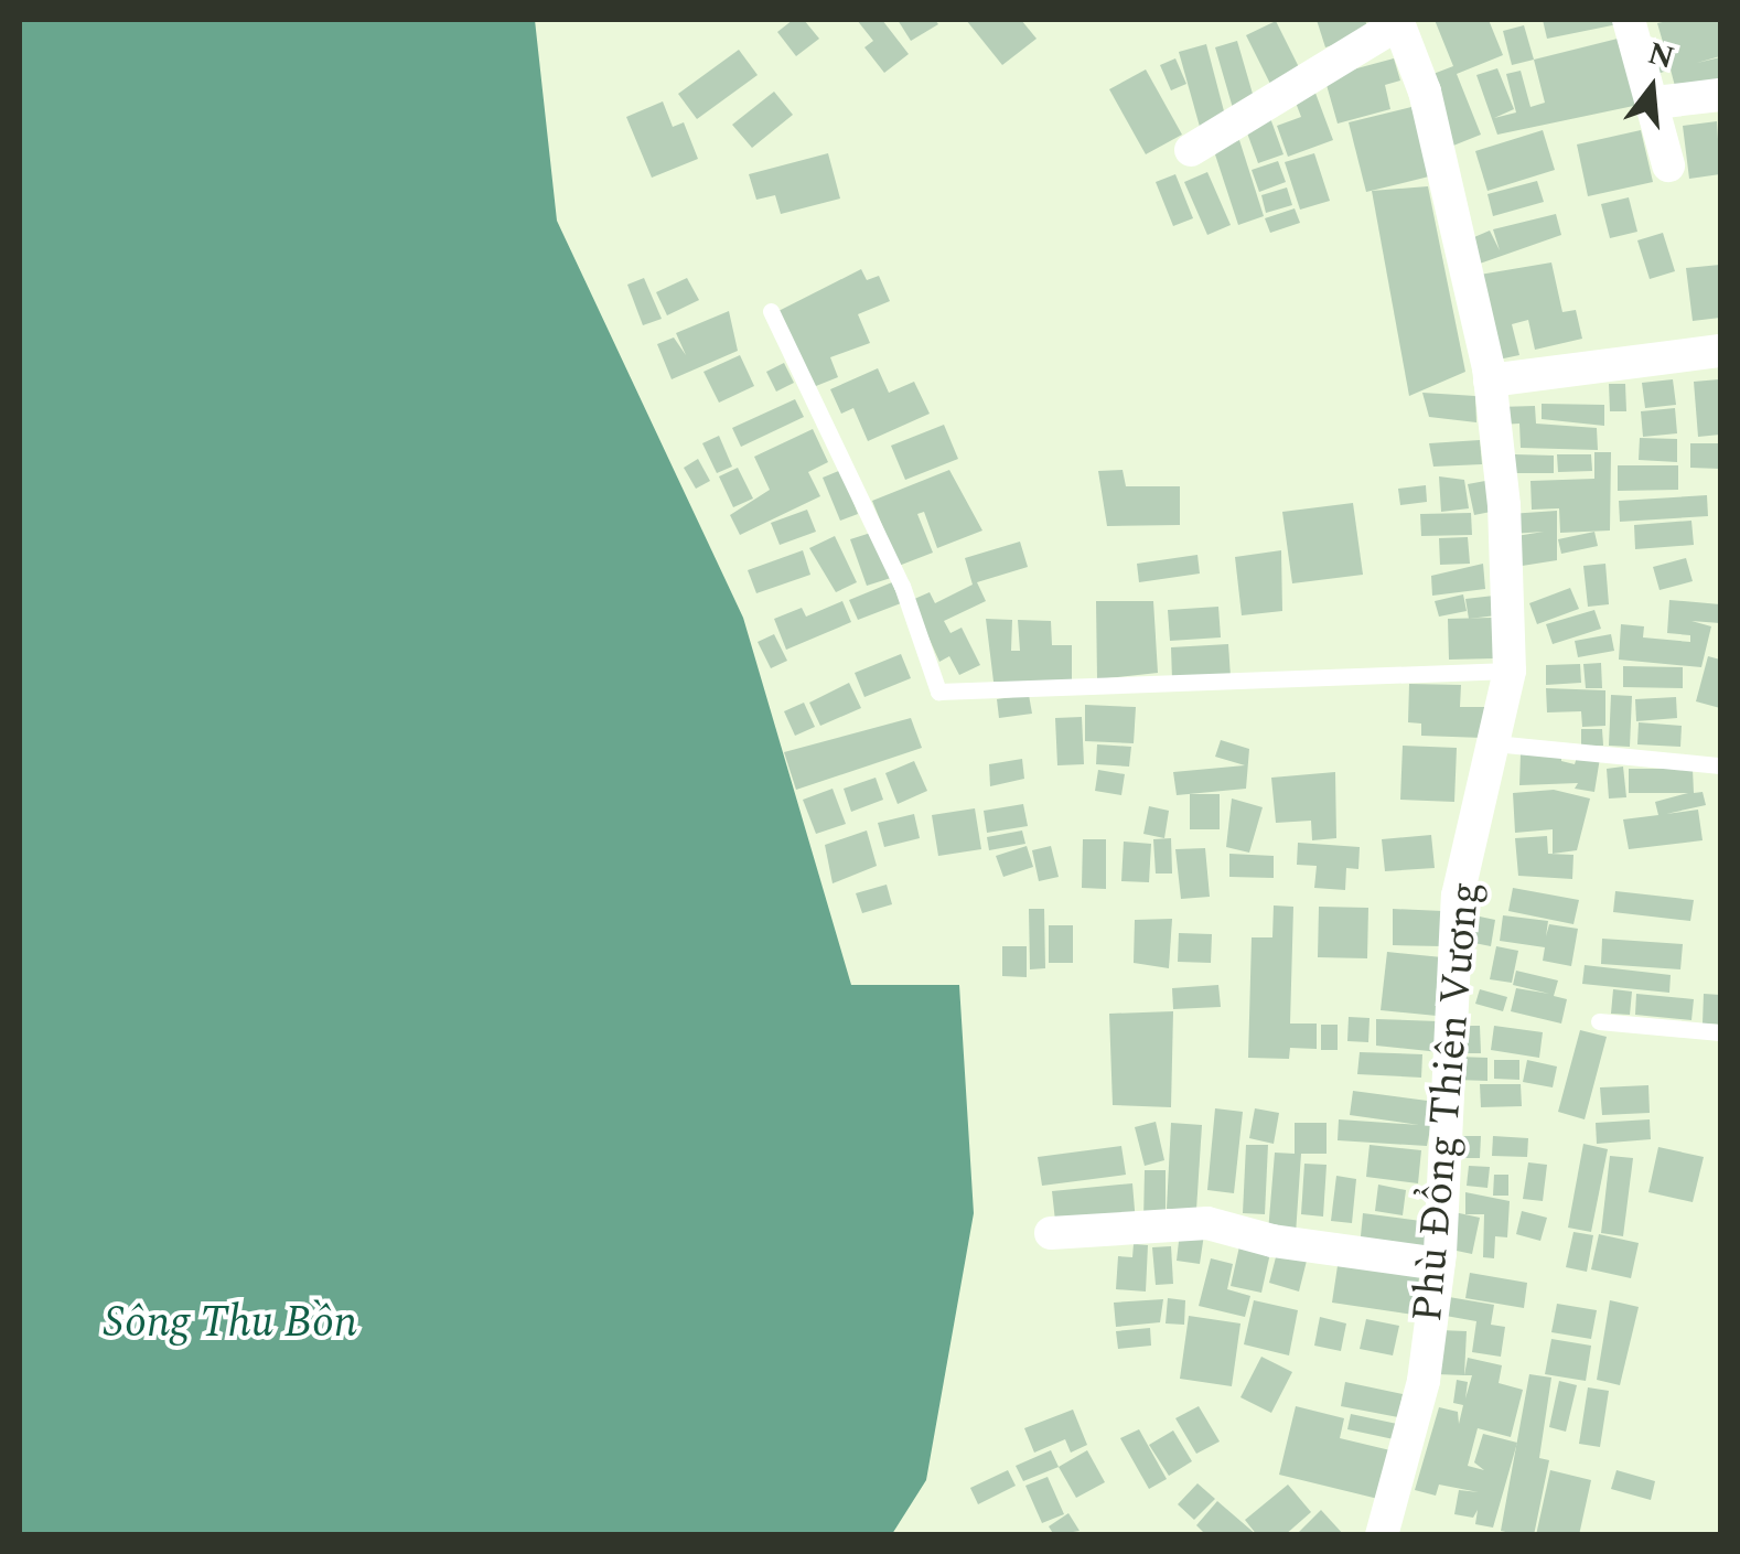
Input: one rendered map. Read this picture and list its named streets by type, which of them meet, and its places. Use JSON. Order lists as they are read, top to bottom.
{
  "streets": {
    "street": ["Phù Đổng Thiên Vương"]
  },
  "water": ["Sông Thu Bồn"],
  "north": "top"
}
